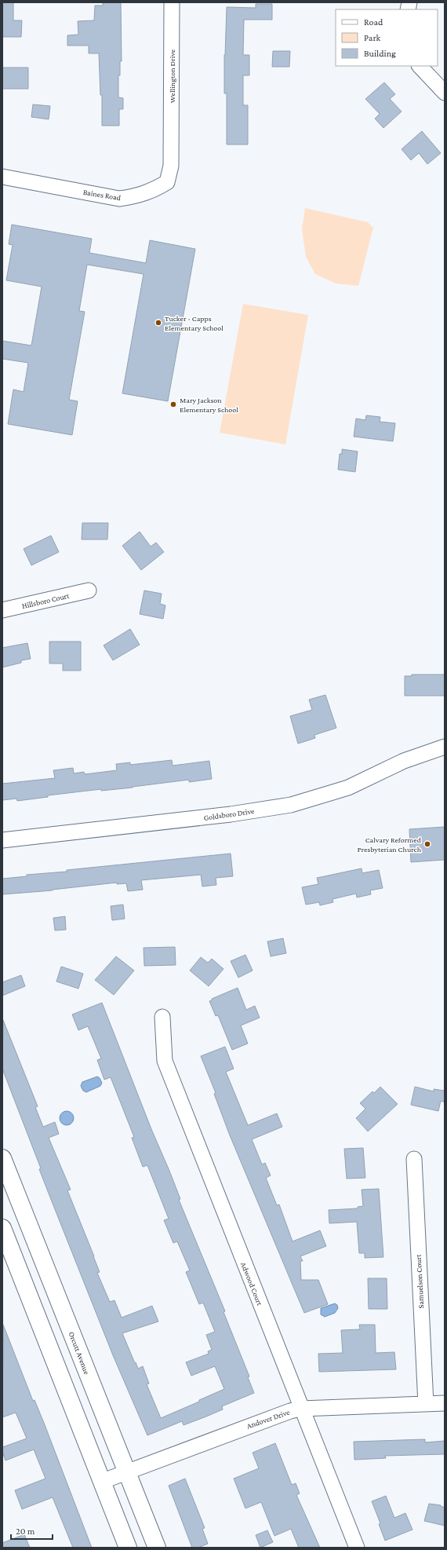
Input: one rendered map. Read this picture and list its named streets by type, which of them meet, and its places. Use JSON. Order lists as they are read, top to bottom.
{
  "streets": {
    "main road": ["Orcutt Avenue"],
    "street": [
      "Wellington Drive",
      "Baines Road",
      "Hillsboro Court",
      "Goldsboro Drive",
      "Samuelson Court",
      "Adwood Court",
      "Andover Drive"
    ]
  },
  "crossings": [
    ["Wellington Drive", "Baines Road"],
    ["Samuelson Court", "Andover Drive"],
    ["Adwood Court", "Andover Drive"],
    ["Orcutt Avenue", "Andover Drive"]
  ],
  "places": ["Tucker - Capps Elementary School", "Mary Jackson Elementary School", "Calvary Reformed Presbyterian Church"],
  "legend": ["Road", "Park", "Building"],
  "scale_bar": "20 m"
}
